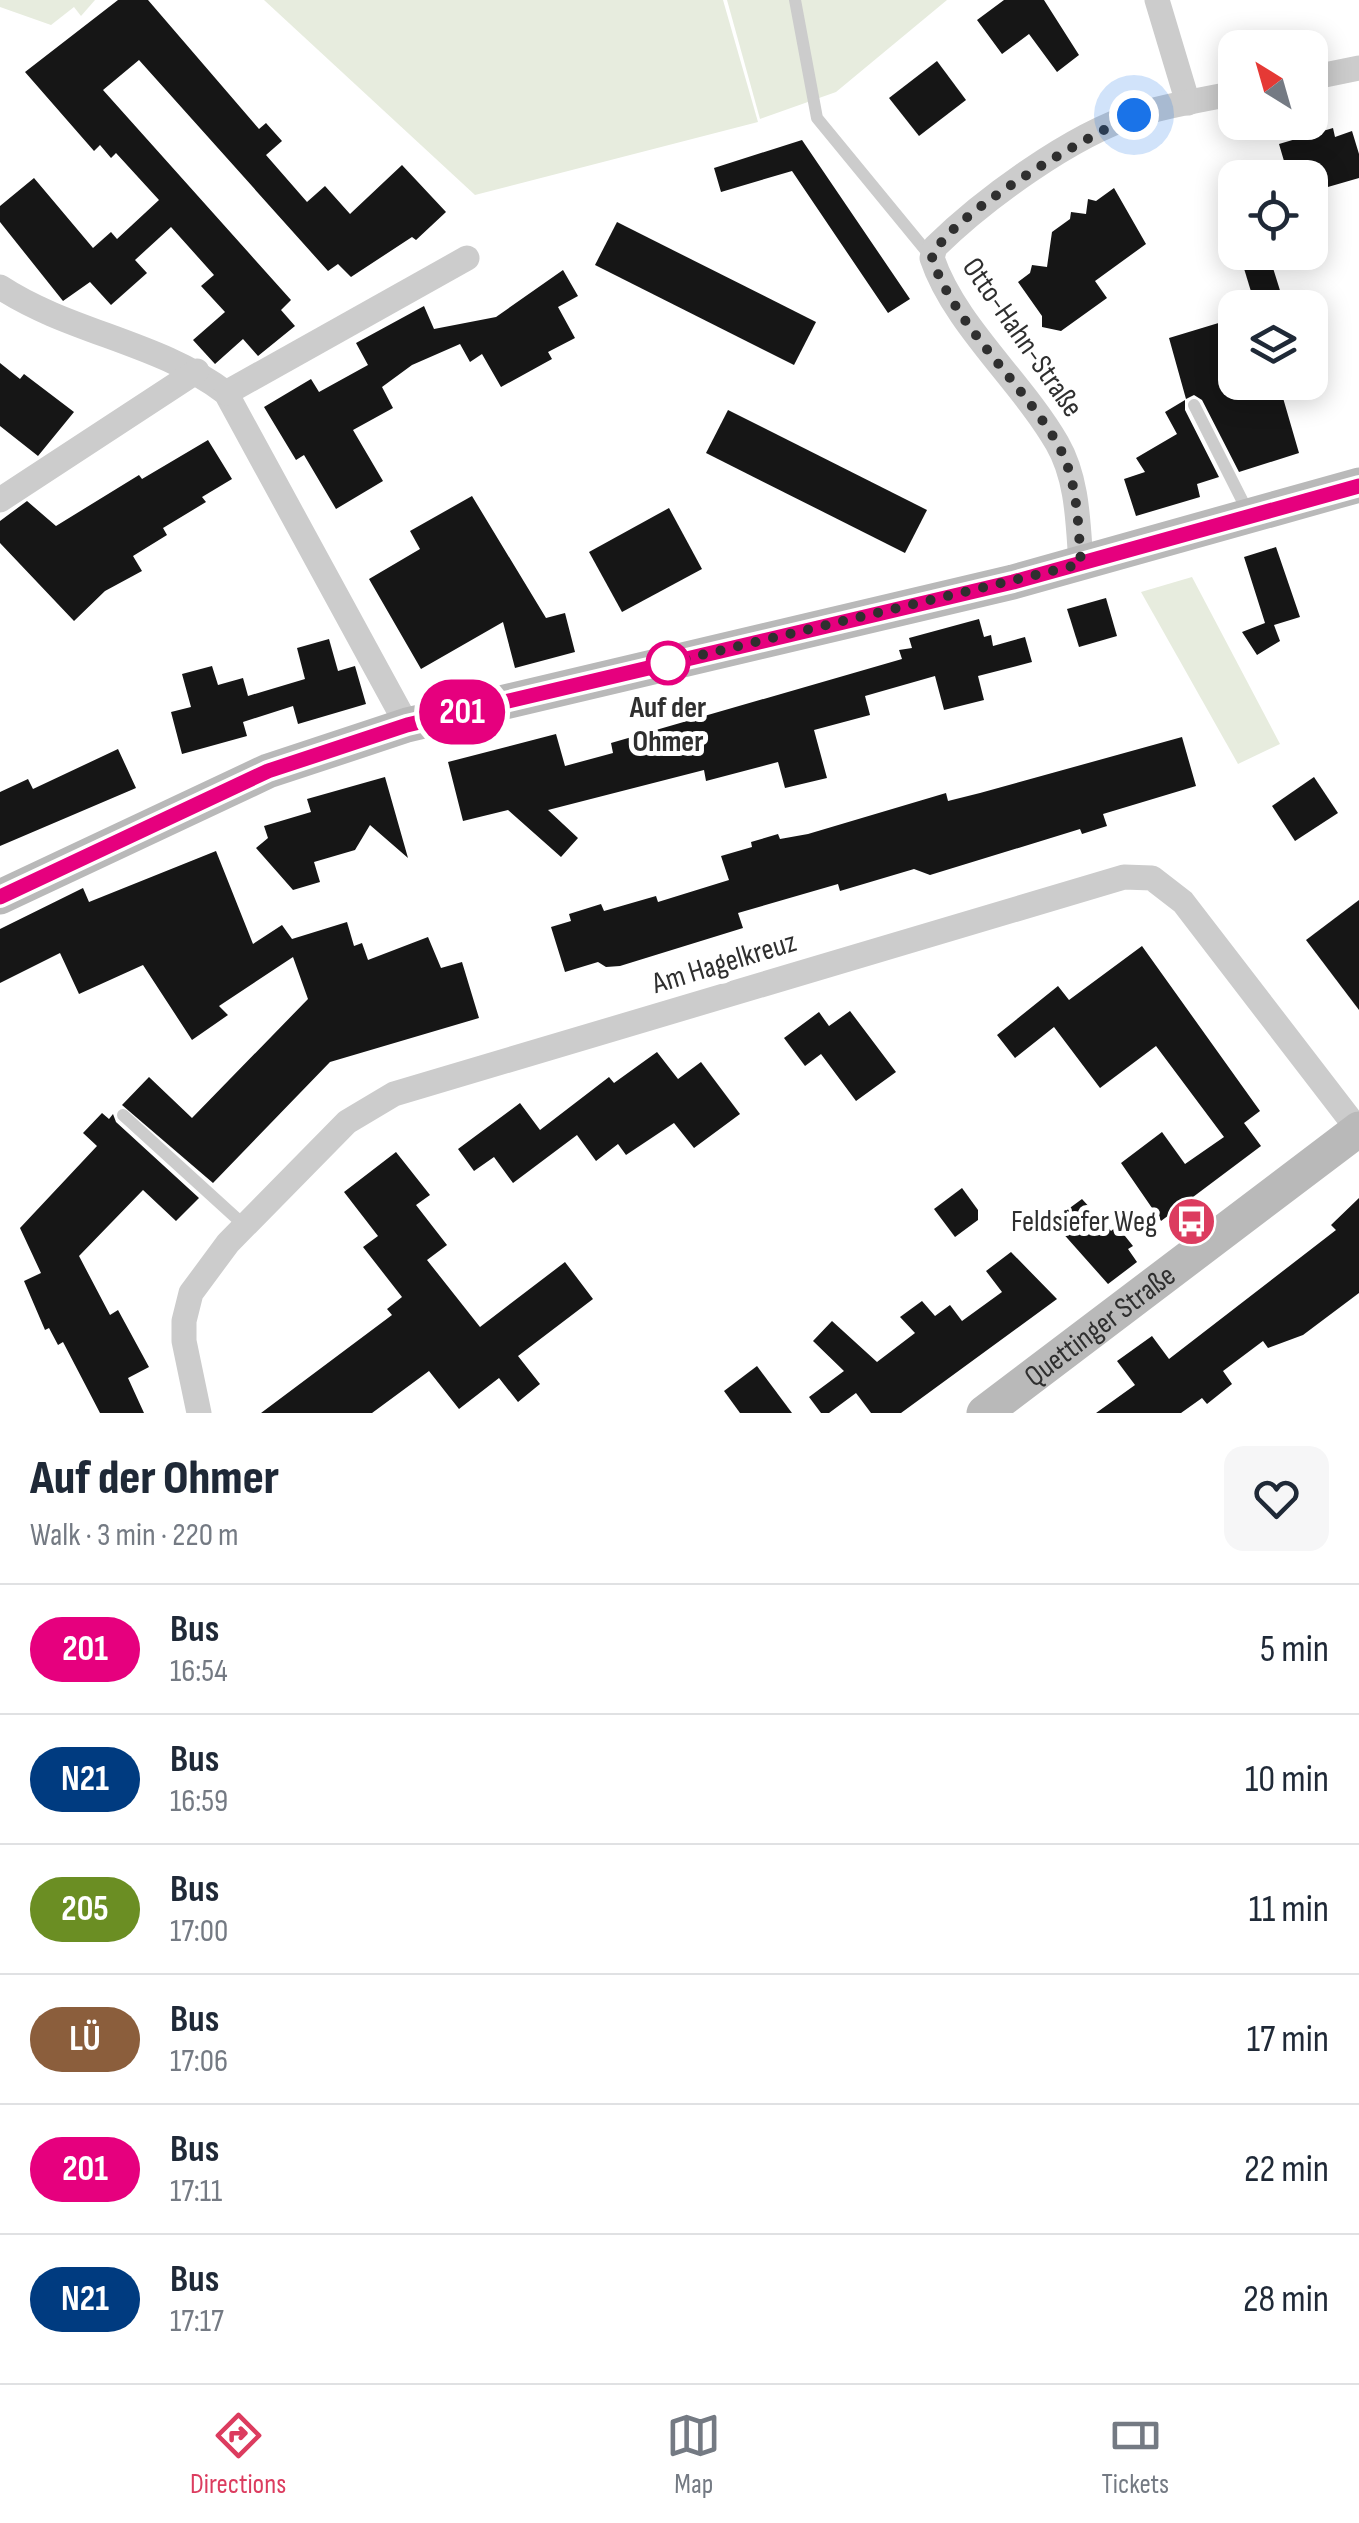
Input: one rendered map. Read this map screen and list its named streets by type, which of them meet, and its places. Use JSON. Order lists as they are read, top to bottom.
{
  "streets": {
    "main road": ["Quettinger Straße"],
    "street": ["Otto-Hahn-Straße", "Am Hagelkreuz"]
  },
  "crossings": [
    ["Am Hagelkreuz", "Quettinger Straße"]
  ],
  "places": {
    "other": ["Auf der Ohmer"],
    "bus stop": ["Feldsiefer Weg"]
  },
  "lines": ["bus line 201"],
  "north": "top left",
  "page": {
    "on_map": "201",
    "heading": ["Auf der Ohmer", "Walk · 3 min · 220 m"],
    "list": [
      {
        "mark": "201",
        "name": "Bus",
        "note": "16:54",
        "value": "5 min"
      },
      {
        "mark": "N21",
        "name": "Bus",
        "note": "16:59",
        "value": "10 min"
      },
      {
        "mark": "205",
        "name": "Bus",
        "note": "17:00",
        "value": "11 min"
      },
      {
        "mark": "LÜ",
        "name": "Bus",
        "note": "17:06",
        "value": "17 min"
      },
      {
        "mark": "201",
        "name": "Bus",
        "note": "17:11",
        "value": "22 min"
      },
      {
        "mark": "N21",
        "name": "Bus",
        "note": "17:17",
        "value": "28 min"
      }
    ],
    "tabs": ["Directions", "Map", "Tickets"]
  }
}
